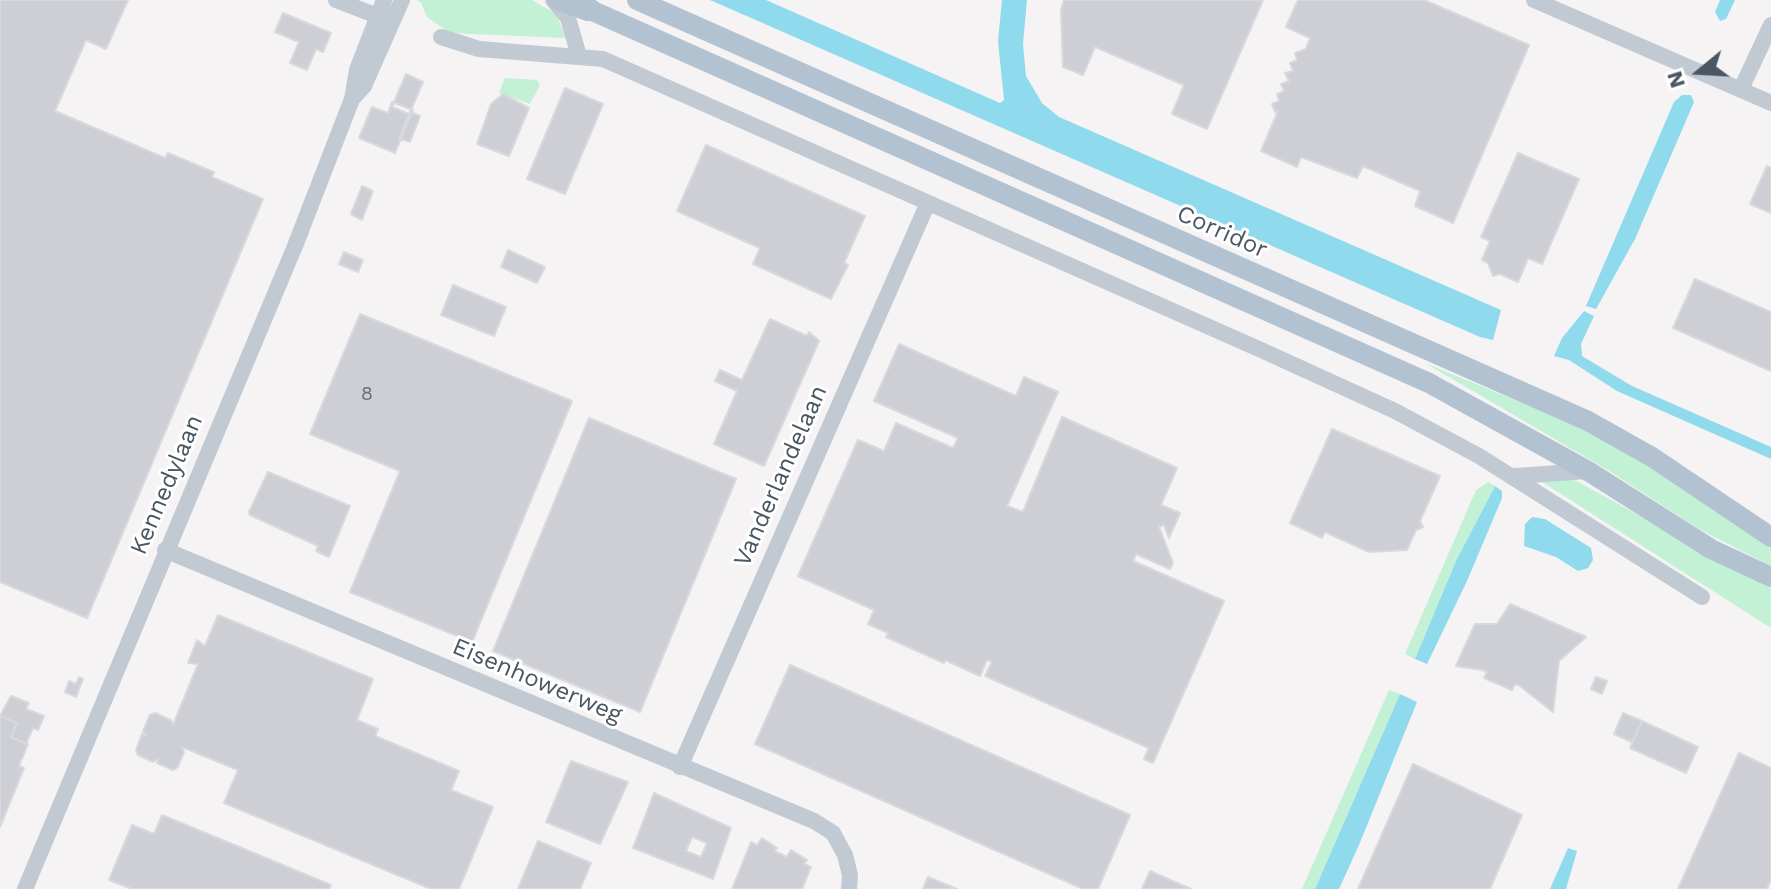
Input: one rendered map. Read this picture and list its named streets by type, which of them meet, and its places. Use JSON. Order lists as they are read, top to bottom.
{
  "streets": {
    "main road": ["Corridor"],
    "street": ["Vanderlandelaan", "Kennedylaan", "Eisenhowerweg"]
  },
  "crossings": [
    ["Vanderlandelaan", "Eisenhowerweg"],
    ["Kennedylaan", "Eisenhowerweg"]
  ],
  "house_numbers": ["8"],
  "north": "left"
}
